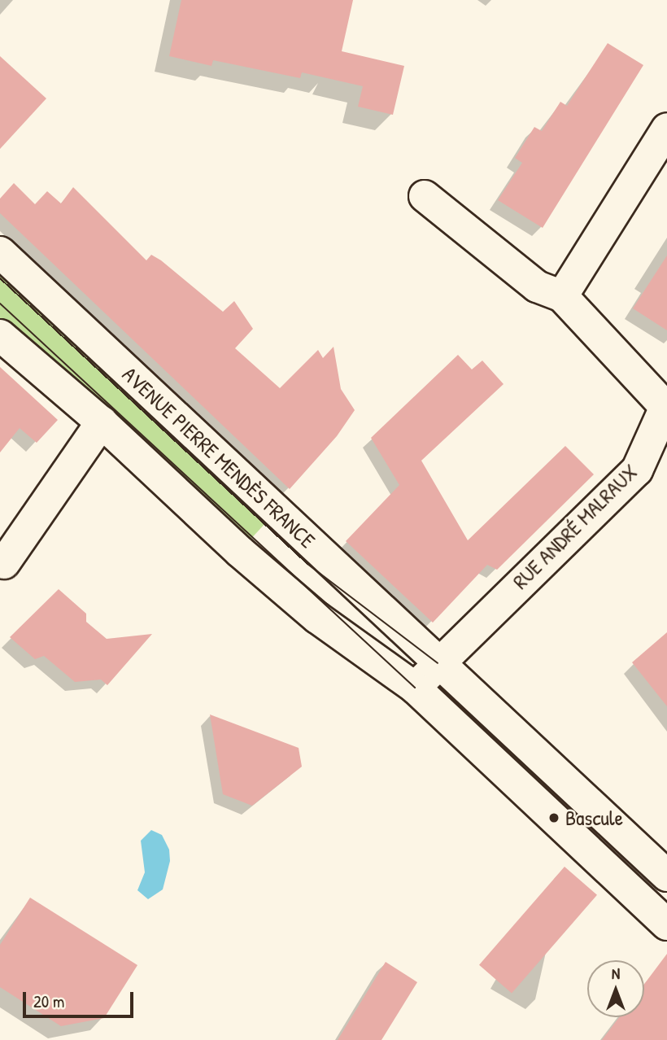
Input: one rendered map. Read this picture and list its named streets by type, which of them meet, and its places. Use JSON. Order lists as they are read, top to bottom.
{
  "streets": {
    "main road": ["AVENUE PIERRE MENDÈS FRANCE", "RUE ANDRÉ MALRAUX"]
  },
  "crossings": [
    ["AVENUE PIERRE MENDÈS FRANCE", "RUE ANDRÉ MALRAUX"]
  ],
  "places": ["Bascule"],
  "scale_bar": "20 m",
  "north": "top"
}
